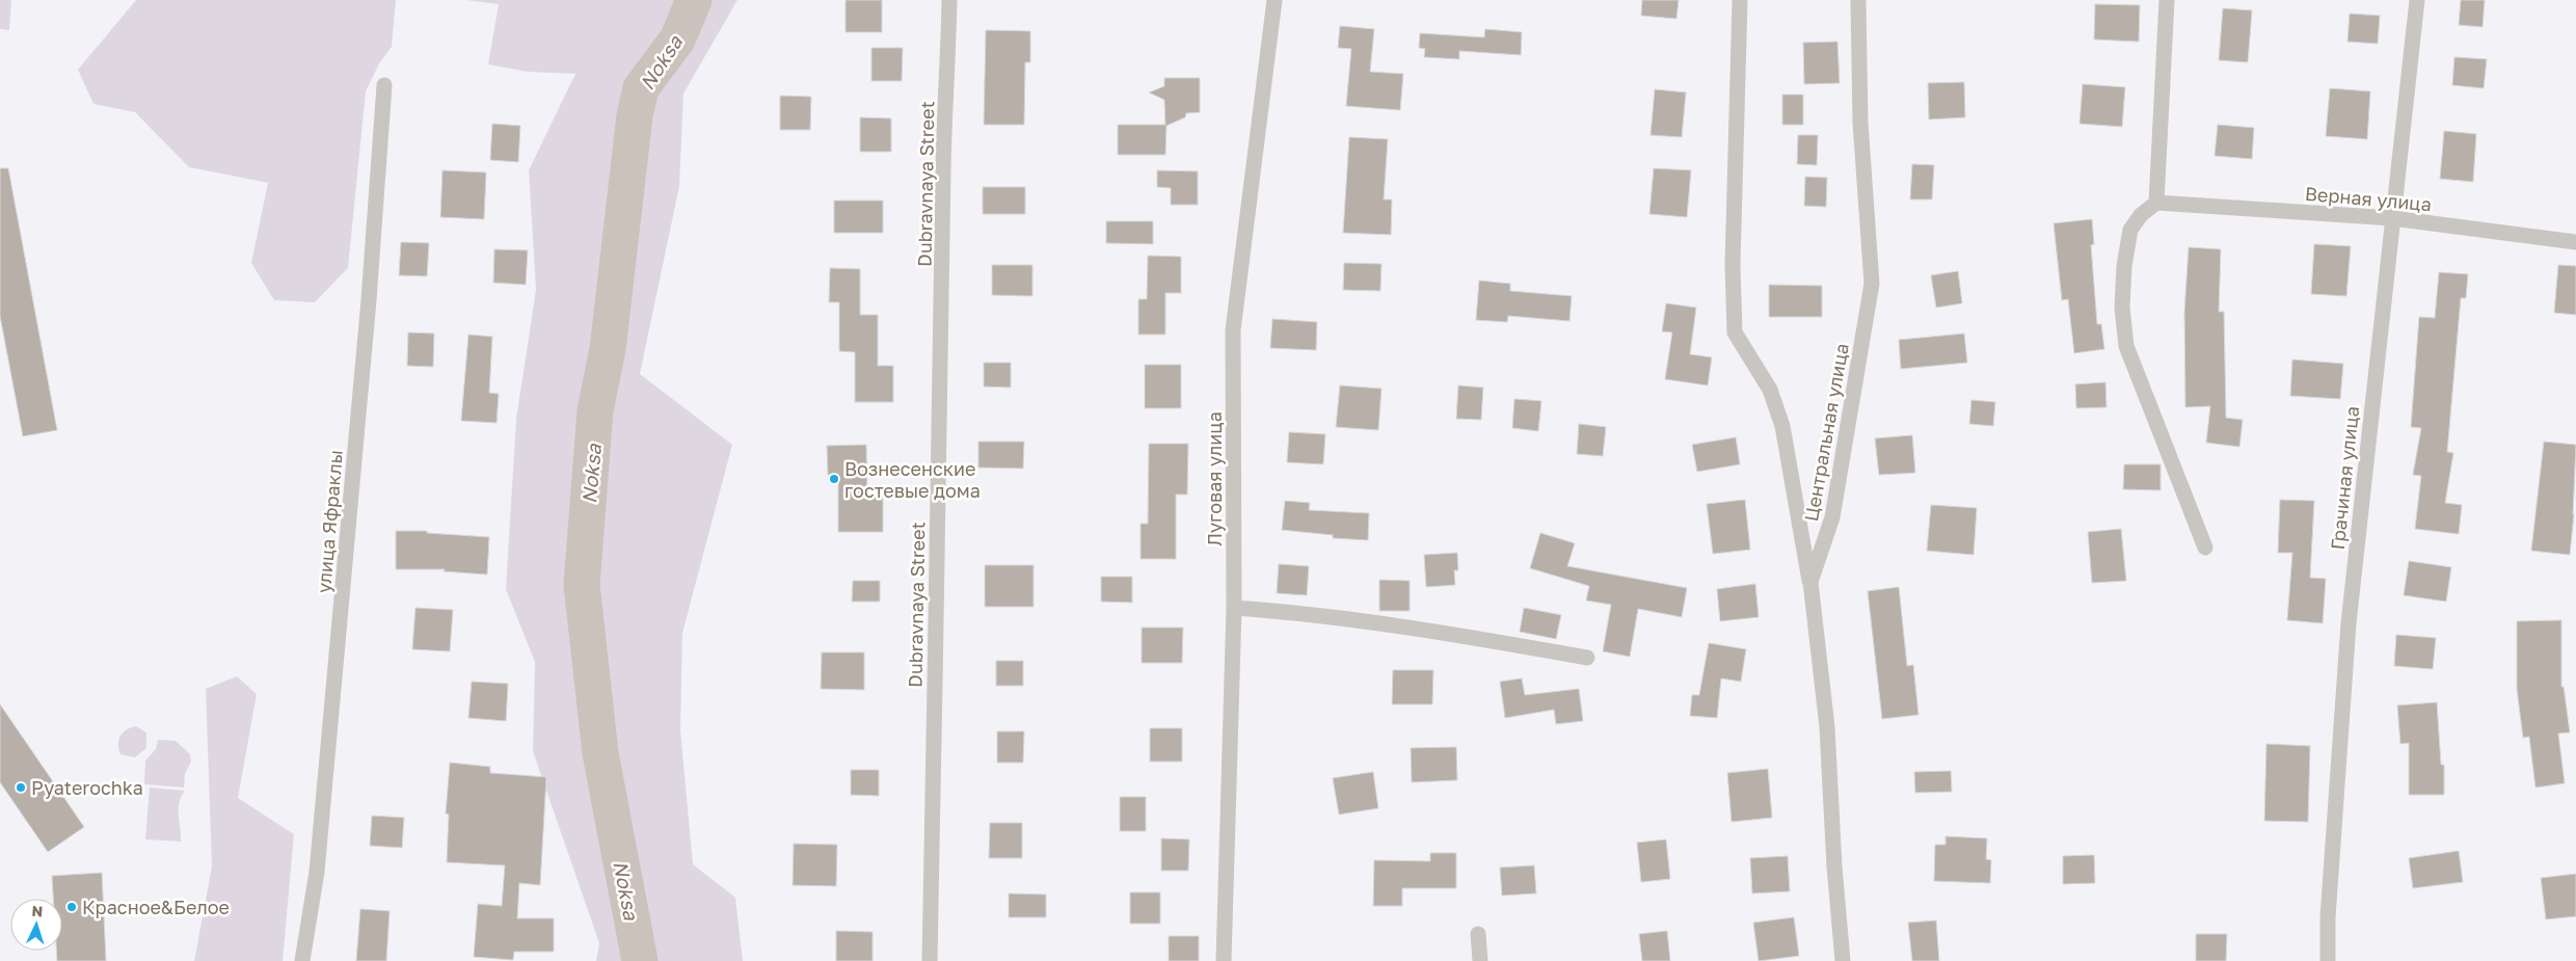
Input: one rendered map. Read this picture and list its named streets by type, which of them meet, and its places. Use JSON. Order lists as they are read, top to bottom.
{
  "streets": {
    "street": [
      "Dubravnaya Street",
      "Верная улица",
      "Центральная улица",
      "Грачиная улица",
      "Луговая улица",
      "улица Яфраклы"
    ]
  },
  "crossings": [
    ["Верная улица", "Грачиная улица"]
  ],
  "water": ["Noksa"],
  "places": ["Вознесенские гостевые дома", "Pyaterochka", "Красное&Белое"],
  "north": "top"
}
